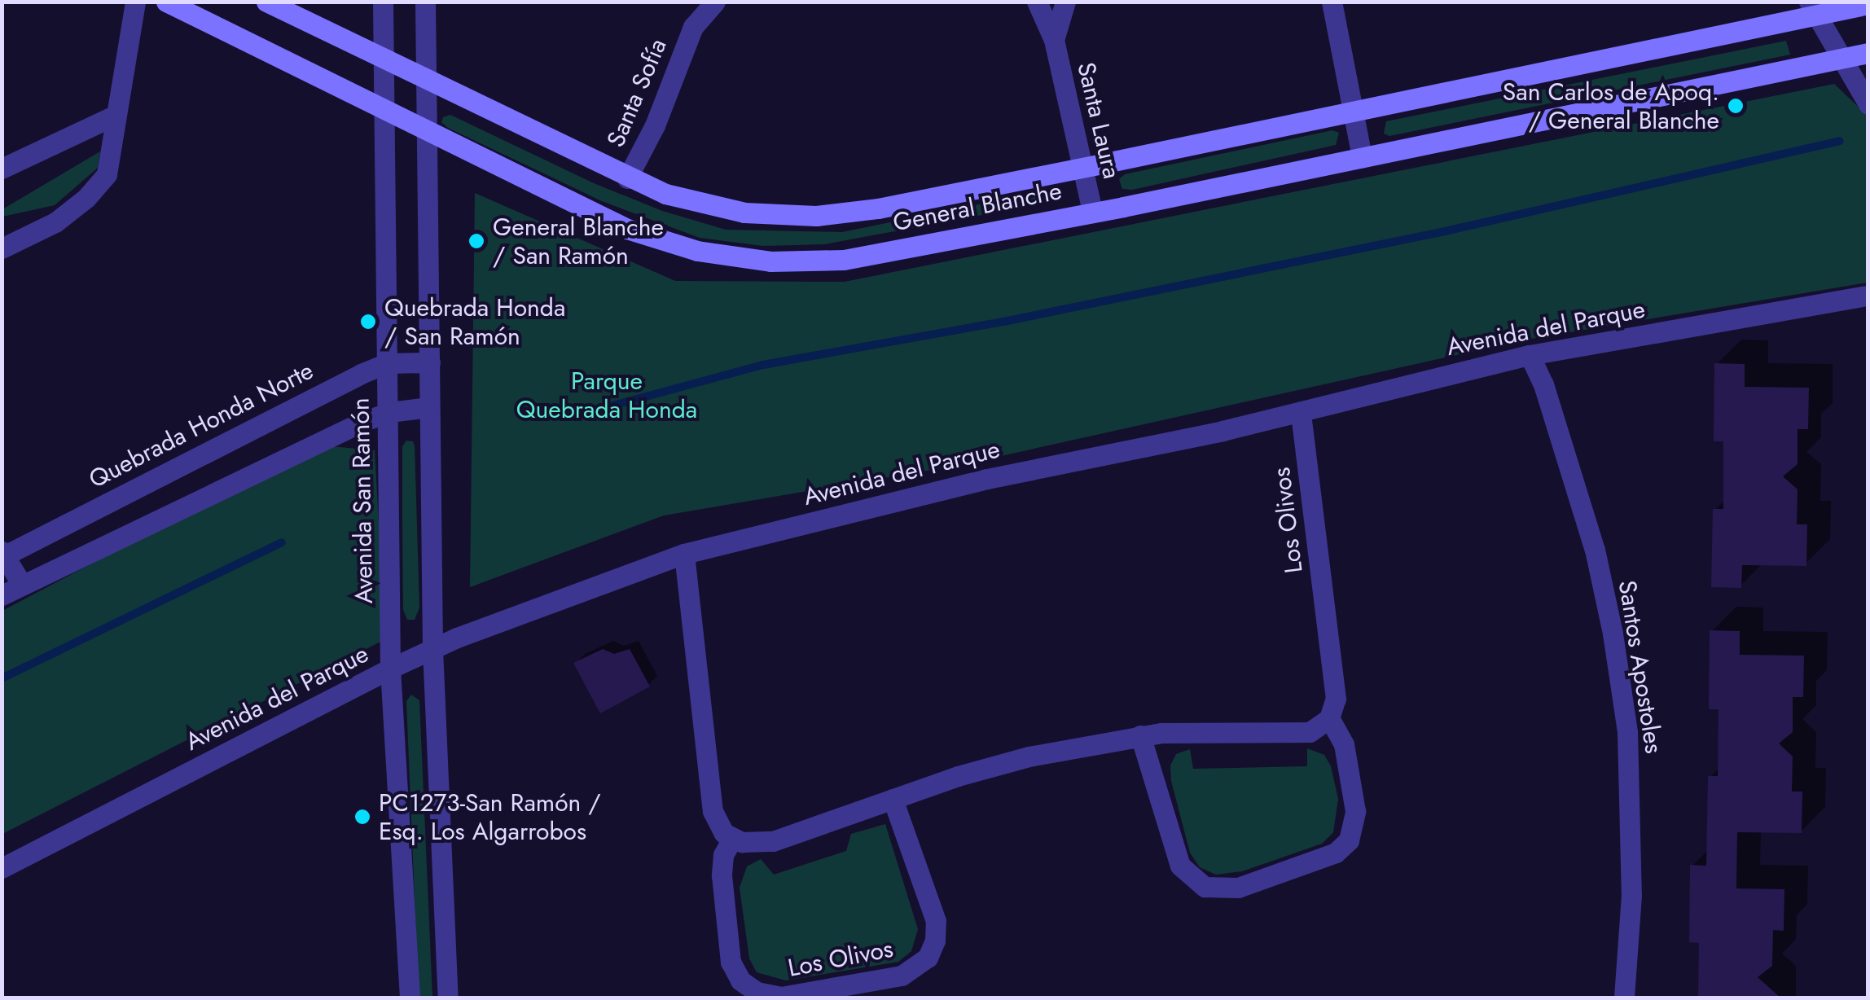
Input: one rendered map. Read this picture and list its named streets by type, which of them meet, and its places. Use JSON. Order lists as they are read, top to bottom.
{
  "streets": {
    "main road": ["General Blanche"],
    "street": [
      "Santa Sofía",
      "Santa Laura",
      "Avenida del Parque",
      "Quebrada Honda Norte",
      "Avenida San Ramón",
      "Los Olivos",
      "Santos Apostoles"
    ]
  },
  "crossings": [
    ["Santa Sofía", "General Blanche"],
    ["Santa Laura", "General Blanche"],
    ["General Blanche", "Avenida San Ramón"],
    ["Avenida del Parque", "Avenida San Ramón"],
    ["Avenida del Parque", "Los Olivos"],
    ["Avenida del Parque", "Santos Apostoles"],
    ["Quebrada Honda Norte", "Avenida San Ramón"]
  ],
  "parks": ["Parque Quebrada Honda"],
  "places": [
    "San Carlos de Apoq. / General Blanche",
    "General Blanche / San Ramón",
    "Quebrada Honda / San Ramón",
    "PC1273-San Ramón / Esq. Los Algarrobos"
  ]
}
